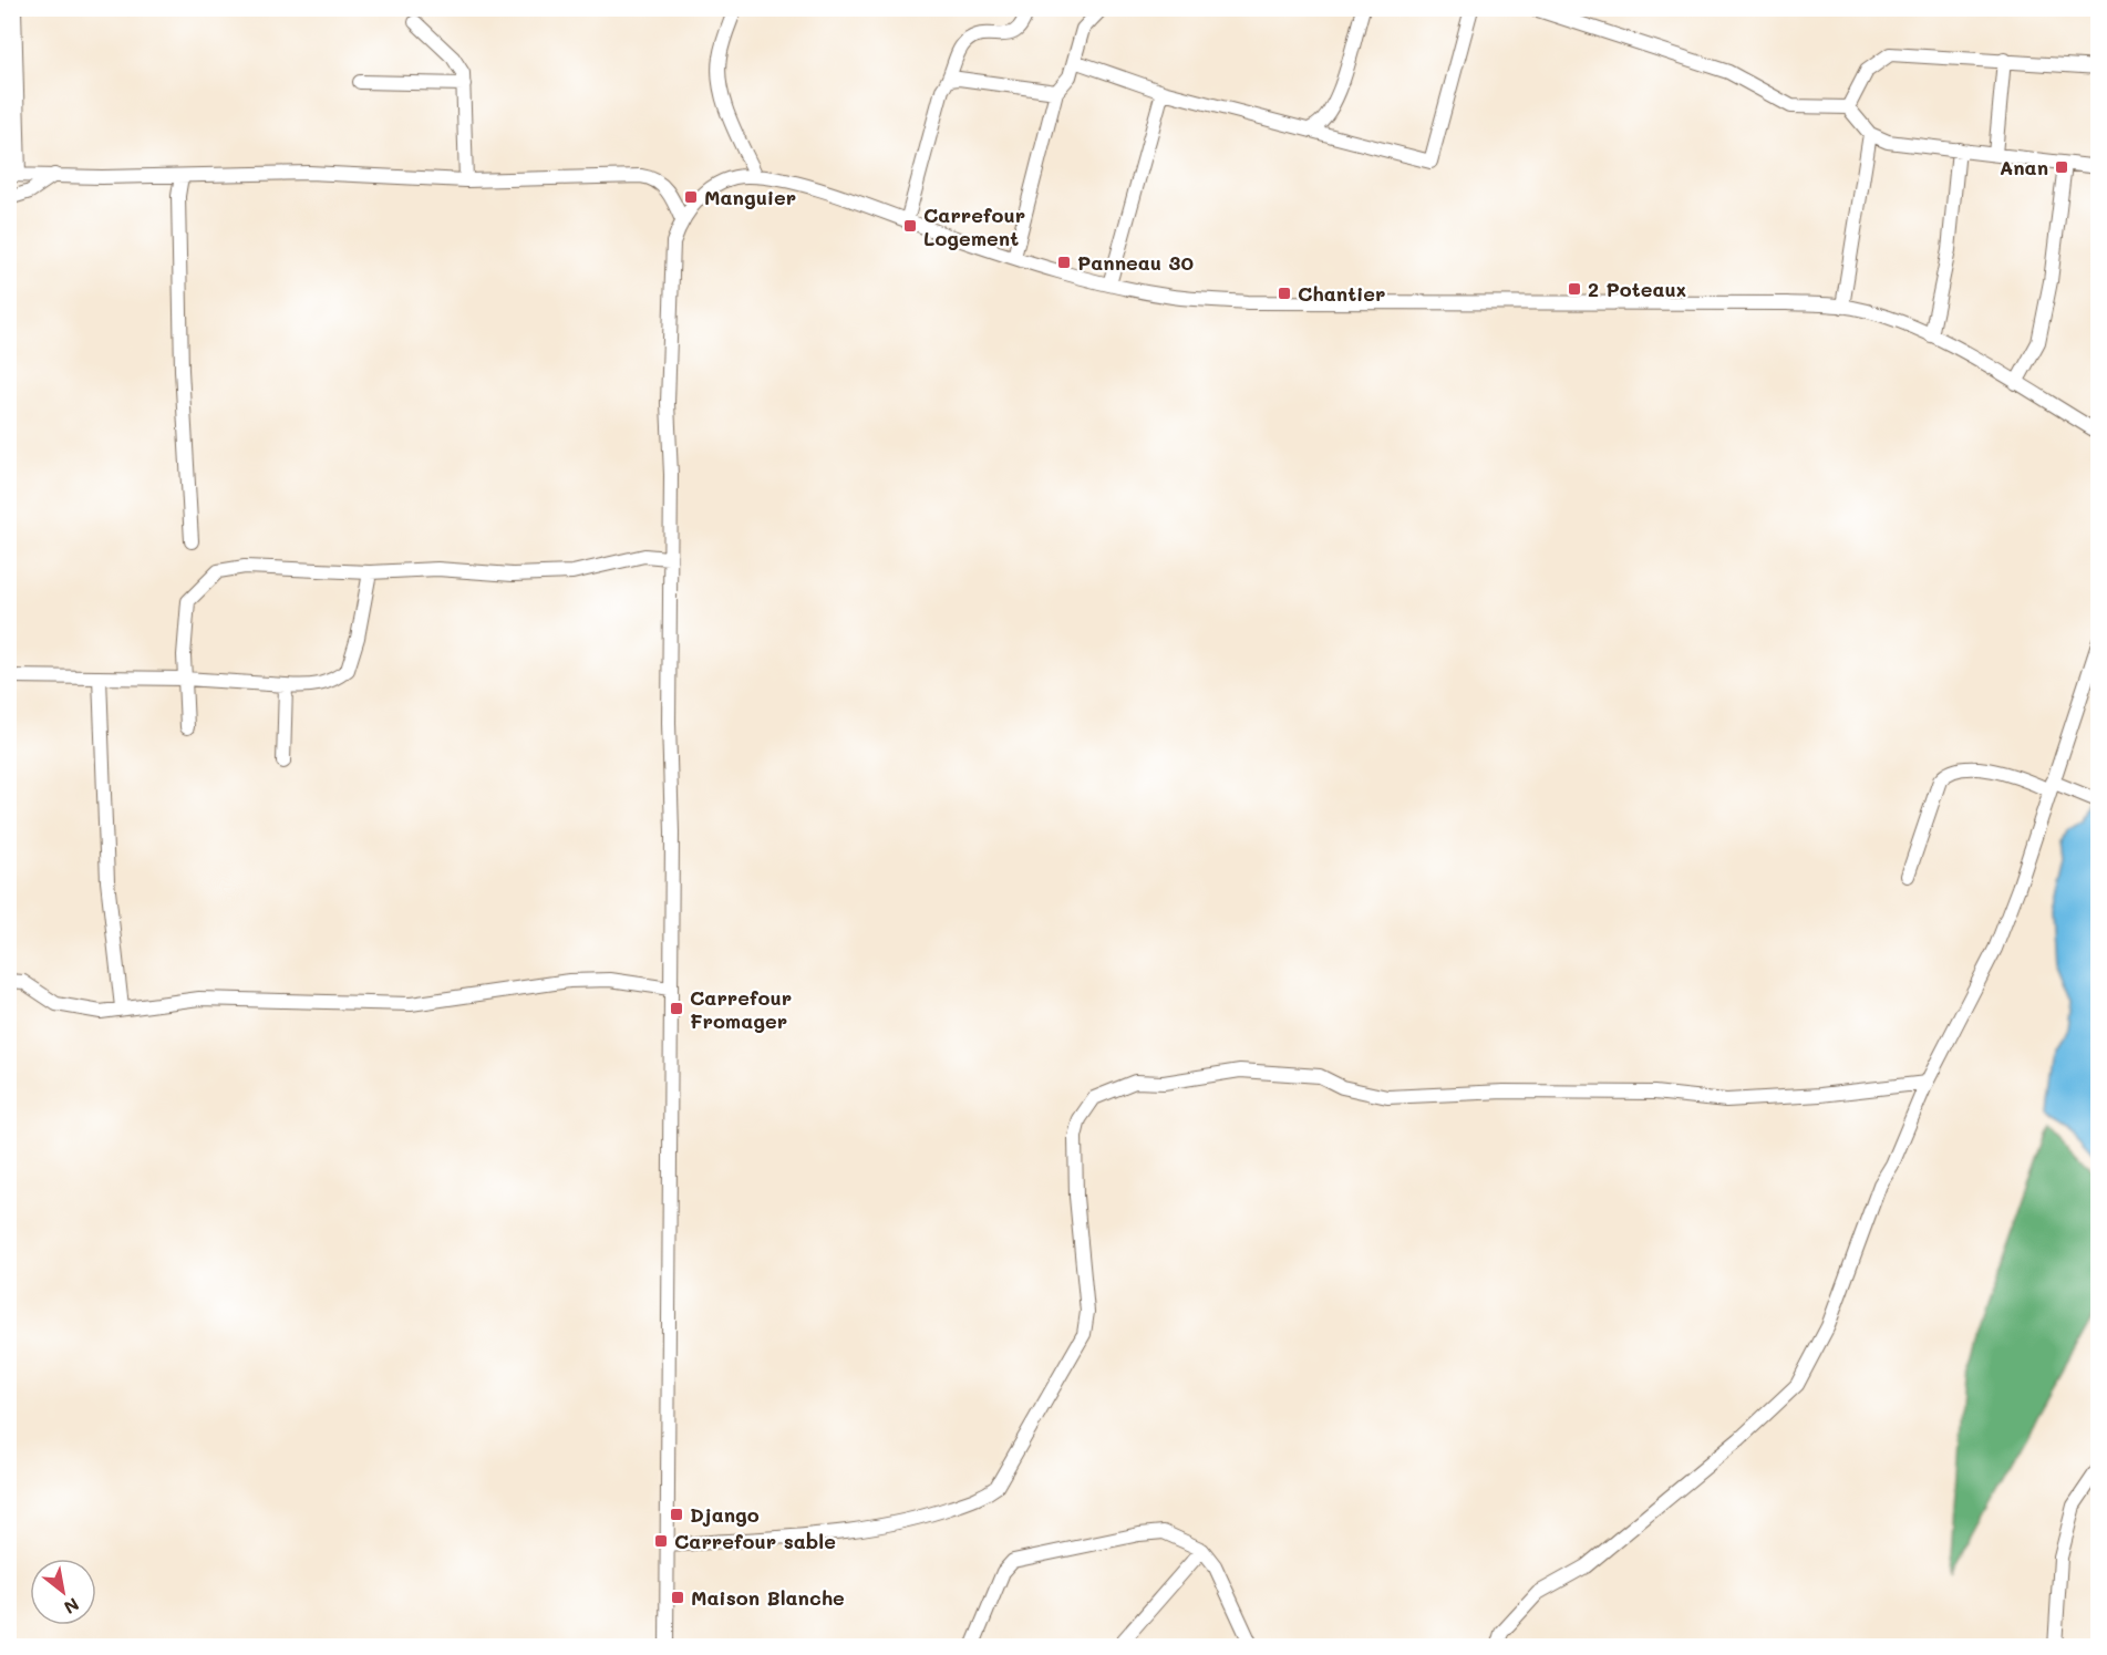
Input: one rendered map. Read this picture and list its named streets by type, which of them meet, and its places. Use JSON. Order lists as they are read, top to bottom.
{
  "places": {
    "transit": [
      "Anan",
      "Manguier",
      "Carrefour Logement",
      "Panneau 30",
      "2 Poteaux",
      "Chantier",
      "Carrefour Fromager",
      "Django",
      "Carrefour sable",
      "Maison Blanche"
    ]
  },
  "north": "bottom right"
}
